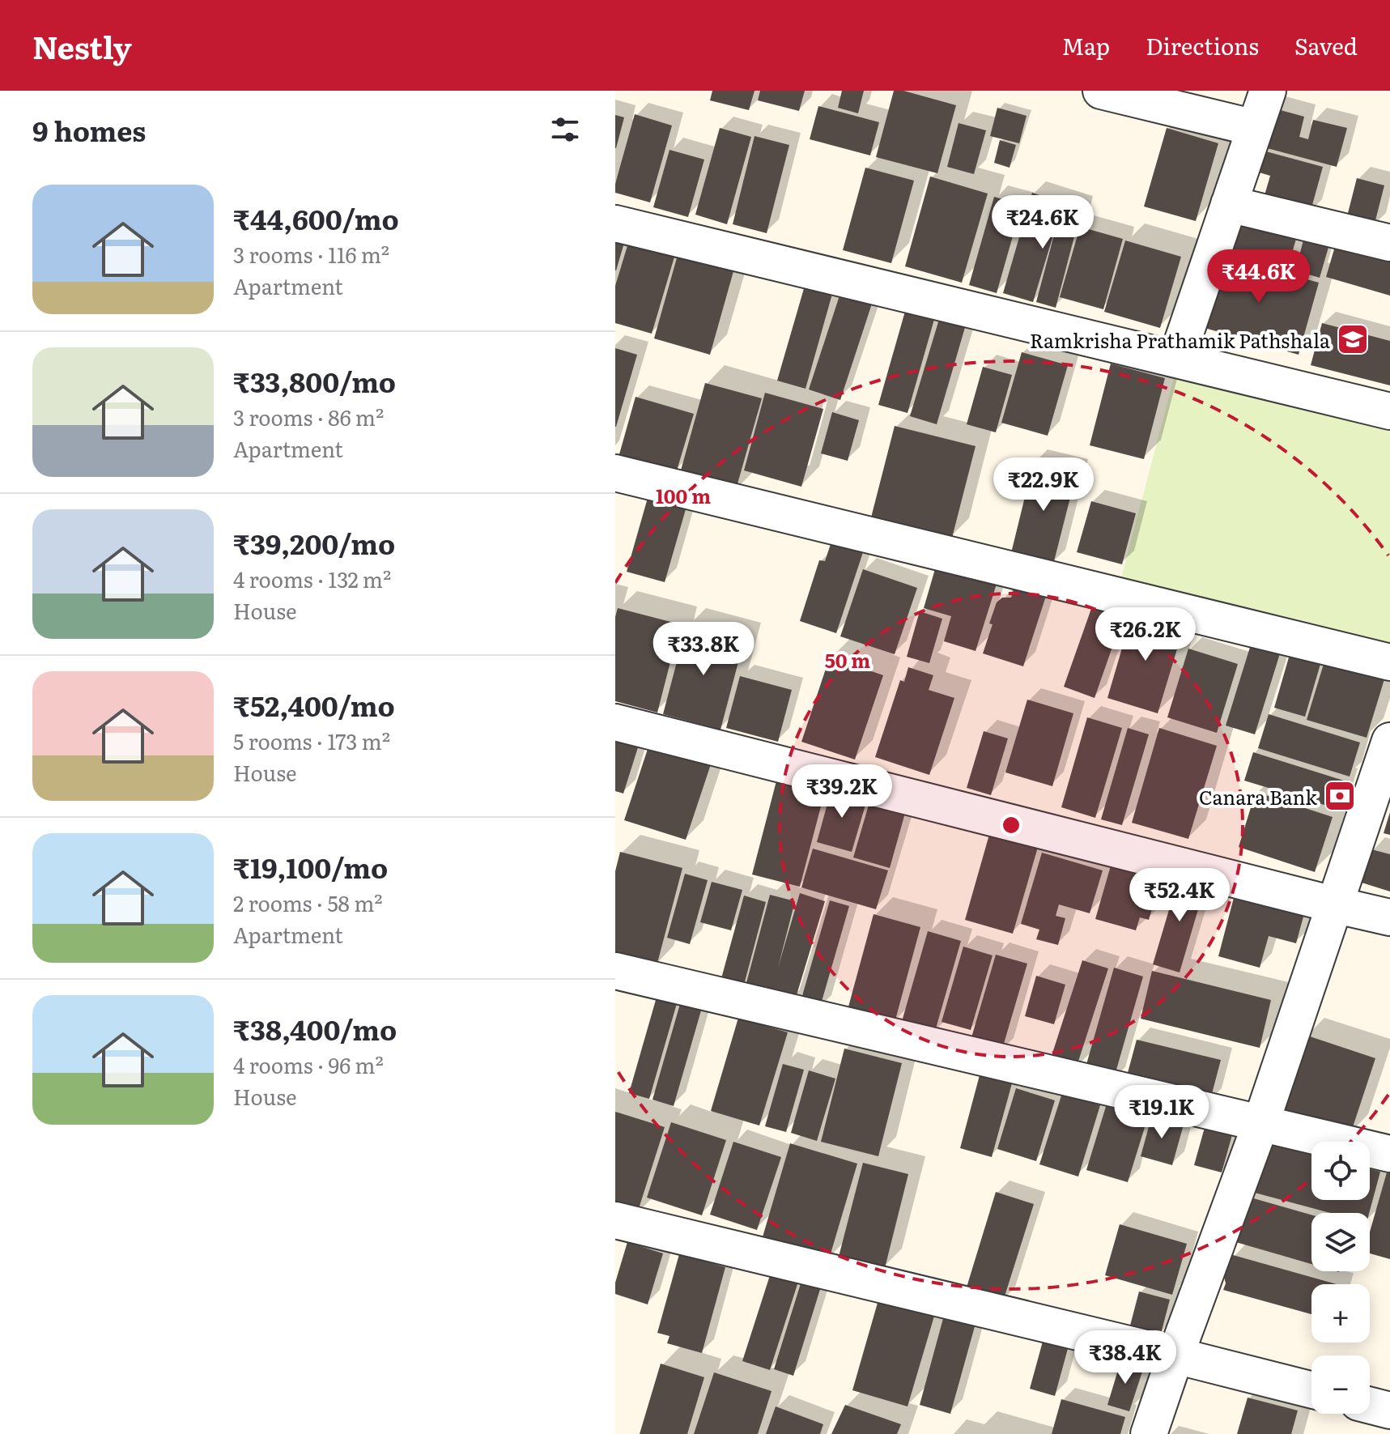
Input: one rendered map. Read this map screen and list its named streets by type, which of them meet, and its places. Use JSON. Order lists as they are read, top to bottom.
{
  "places": {
    "school or university": ["Ramkrisha Prathamik Pathshala"],
    "bank": ["Canara Bank"]
  },
  "page": {
    "header": "Nestly",
    "nav": ["Map", "Directions", "Saved"],
    "heading": "9 homes",
    "list": [
      {
        "name": "₹44,600/mo",
        "note": "3 rooms · 116 m² · Apartment"
      },
      {
        "name": "₹33,800/mo",
        "note": "3 rooms · 86 m² · Apartment"
      },
      {
        "name": "₹39,200/mo",
        "note": "4 rooms · 132 m² · House"
      },
      {
        "name": "₹52,400/mo",
        "note": "5 rooms · 173 m² · House"
      },
      {
        "name": "₹19,100/mo",
        "note": "2 rooms · 58 m² · Apartment"
      },
      {
        "name": "₹38,400/mo",
        "note": "4 rooms · 96 m² · House"
      }
    ],
    "price": [
      "₹24.6K",
      "₹44.6K",
      "₹22.9K",
      "₹26.2K",
      "₹33.8K",
      "₹39.2K",
      "₹52.4K",
      "₹19.1K",
      "₹38.4K"
    ],
    "map_buttons": ["+", "−"]
  },
  "rings": ["100 m", "50 m"]
}
